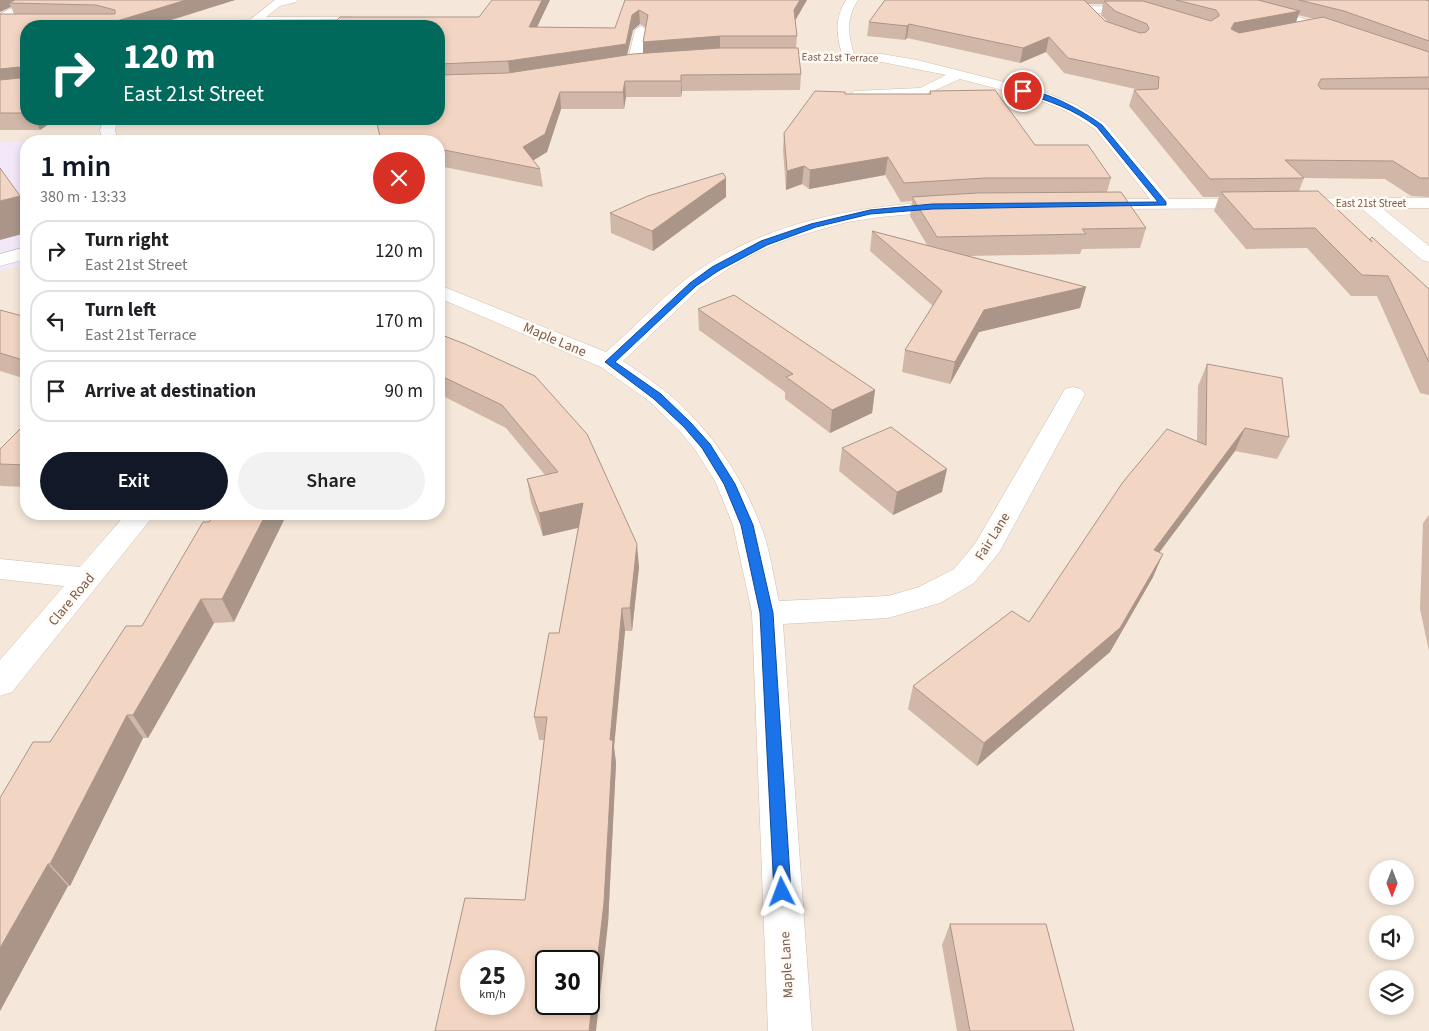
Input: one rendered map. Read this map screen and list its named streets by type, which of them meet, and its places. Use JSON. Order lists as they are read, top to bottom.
{
  "streets": {
    "street": [
      "East 21st Terrace",
      "East 21st Street",
      "Maple Lane",
      "Fair Lane",
      "Clare Road"
    ]
  },
  "crossings": [
    ["East 21st Terrace", "East 21st Street"],
    ["Maple Lane", "Fair Lane"]
  ],
  "north": "bottom",
  "page": {
    "turn": ["120 m", "East 21st Street"],
    "heading": ["1 min", "380 m · 13:33"],
    "list": [
      {
        "name": "Turn right",
        "note": "East 21st Street",
        "value": "120 m"
      },
      {
        "name": "Turn left",
        "note": "East 21st Terrace",
        "value": "170 m"
      },
      {
        "name": "Arrive at destination",
        "value": "90 m"
      }
    ],
    "buttons": ["Exit", "Share"],
    "speed": "25 km/h",
    "limit": "30"
  }
}
